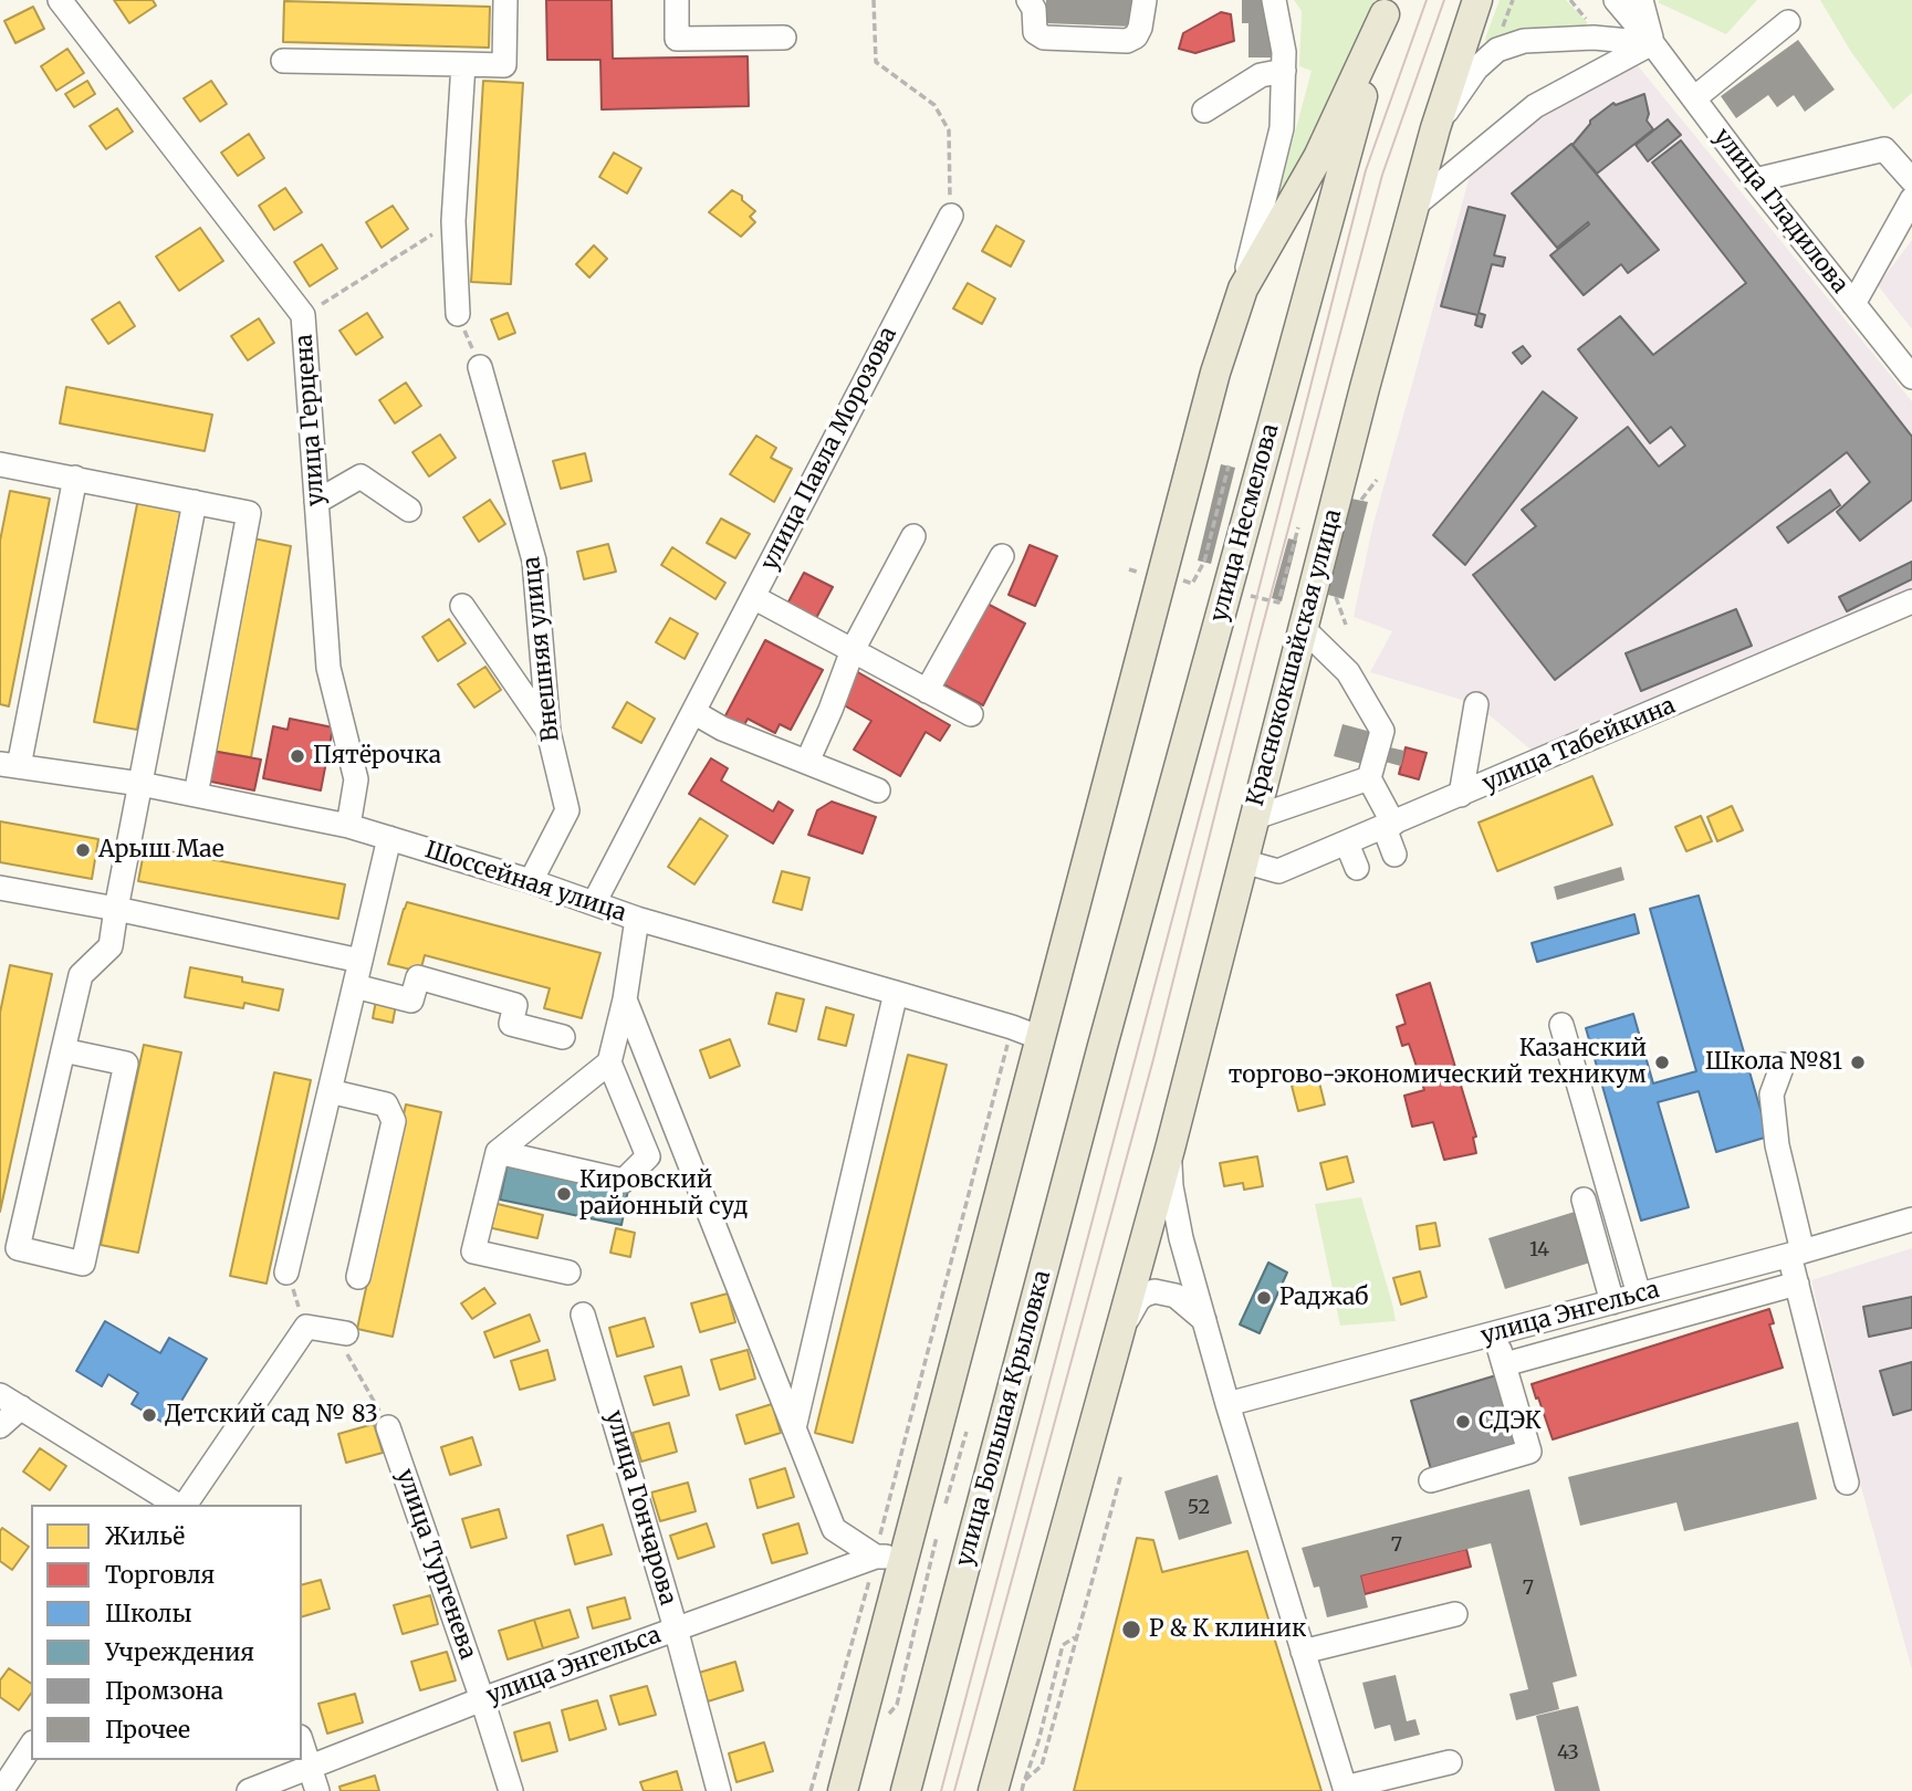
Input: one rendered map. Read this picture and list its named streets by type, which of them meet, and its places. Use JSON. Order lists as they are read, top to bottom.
{
  "streets": {
    "main road": ["улица Несмелова", "Краснококшайская улица", "улица Большая Крыловка"],
    "street": [
      "улица Гладилова",
      "улица Герцена",
      "улица Павла Морозова",
      "Внешняя улица",
      "улица Табейкина",
      "Шоссейная улица",
      "улица Энгельса",
      "улица Гончарова",
      "улица Тургенева"
    ]
  },
  "crossings": [
    ["улица Герцена", "Шоссейная улица"],
    ["улица Павла Морозова", "Шоссейная улица"],
    ["улица Несмелова", "улица Большая Крыловка"],
    ["Внешняя улица", "Шоссейная улица"],
    ["Краснококшайская улица", "улица Табейкина"],
    ["Краснококшайская улица", "улица Энгельса"],
    ["улица Энгельса", "улица Гончарова"],
    ["улица Энгельса", "улица Тургенева"]
  ],
  "places": [
    "Пятёрочка",
    "Арыш Мае",
    "Казанский торгово-экономический техникум",
    "Школа №81",
    "Кировский районный суд",
    "Раджаб",
    "Детский сад № 83",
    "СДЭК",
    "Р & К клиник"
  ],
  "house_numbers": [
    "14",
    "52",
    "7",
    "7",
    "43"
  ],
  "legend": [
    "Жильё",
    "Торговля",
    "Школы",
    "Учреждения",
    "Промзона",
    "Прочее"
  ]
}
